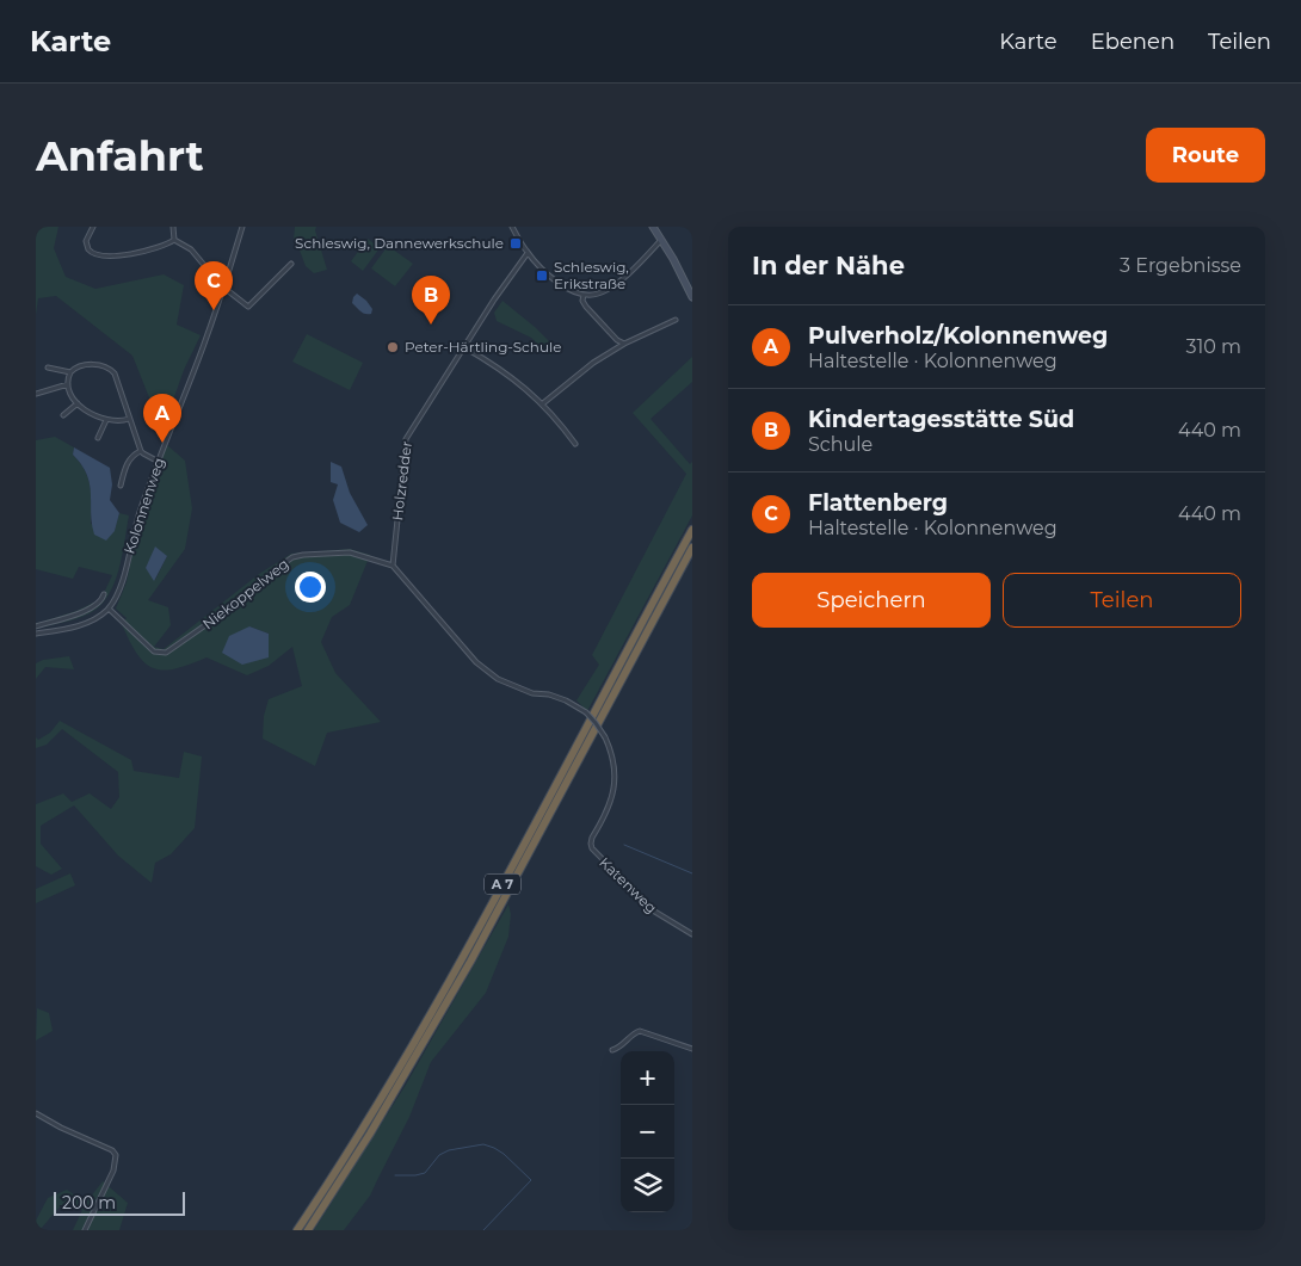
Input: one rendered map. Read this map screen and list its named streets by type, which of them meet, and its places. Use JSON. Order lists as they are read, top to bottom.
{
  "streets": {
    "highway": ["A 7"],
    "street": [
      "Holzredder",
      "Kolonnenweg",
      "Niekoppelweg",
      "Katenweg"
    ]
  },
  "crossings": [
    ["Holzredder", "Niekoppelweg"],
    ["Holzredder", "Katenweg"],
    ["Kolonnenweg", "Niekoppelweg"],
    ["Niekoppelweg", "Katenweg"]
  ],
  "places": {
    "transit": ["Schleswig, Dannewerkschule", "Schleswig, Erikstraße"],
    "other": ["Peter-Härtling-Schule"]
  },
  "scale_bar": "200 m",
  "page": {
    "header": "Karte",
    "nav": ["Karte", "Ebenen", "Teilen"],
    "buttons": [
      "Route",
      ["Speichern", "Teilen"]
    ],
    "title": "Anfahrt",
    "heading": ["In der Nähe", "3 Ergebnisse"],
    "pins": ["C", "B", "A"],
    "list": [
      {
        "mark": "A",
        "name": "Pulverholz/Kolonnenweg",
        "note": "Haltestelle · Kolonnenweg",
        "value": "310 m"
      },
      {
        "mark": "B",
        "name": "Kindertagesstätte Süd",
        "note": "Schule",
        "value": "440 m"
      },
      {
        "mark": "C",
        "name": "Flattenberg",
        "note": "Haltestelle · Kolonnenweg",
        "value": "440 m"
      }
    ],
    "map_buttons": ["+", "−"],
    "scale": "200 m"
  }
}
